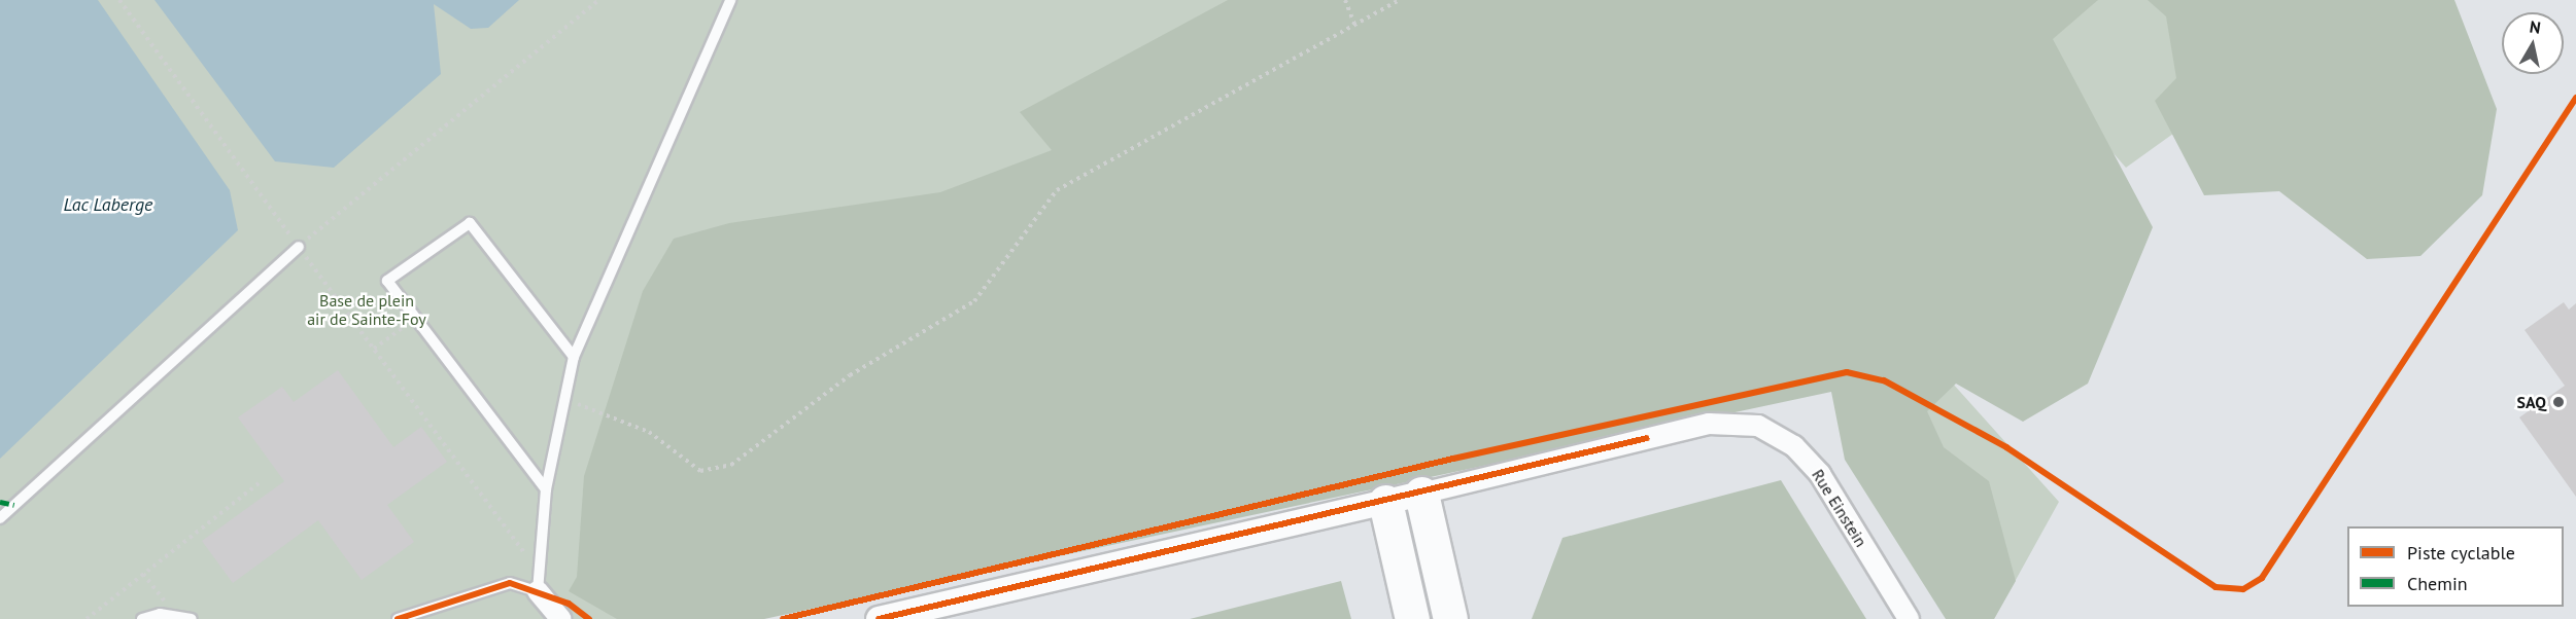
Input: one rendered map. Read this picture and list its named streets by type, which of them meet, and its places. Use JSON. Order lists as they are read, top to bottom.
{
  "streets": {
    "street": ["Rue Einstein"]
  },
  "water": ["Lac Laberge"],
  "parks": ["Base de plein air de Sainte-Foy"],
  "places": ["SAQ"],
  "legend": ["Piste cyclable", "Chemin"],
  "north": "top"
}
